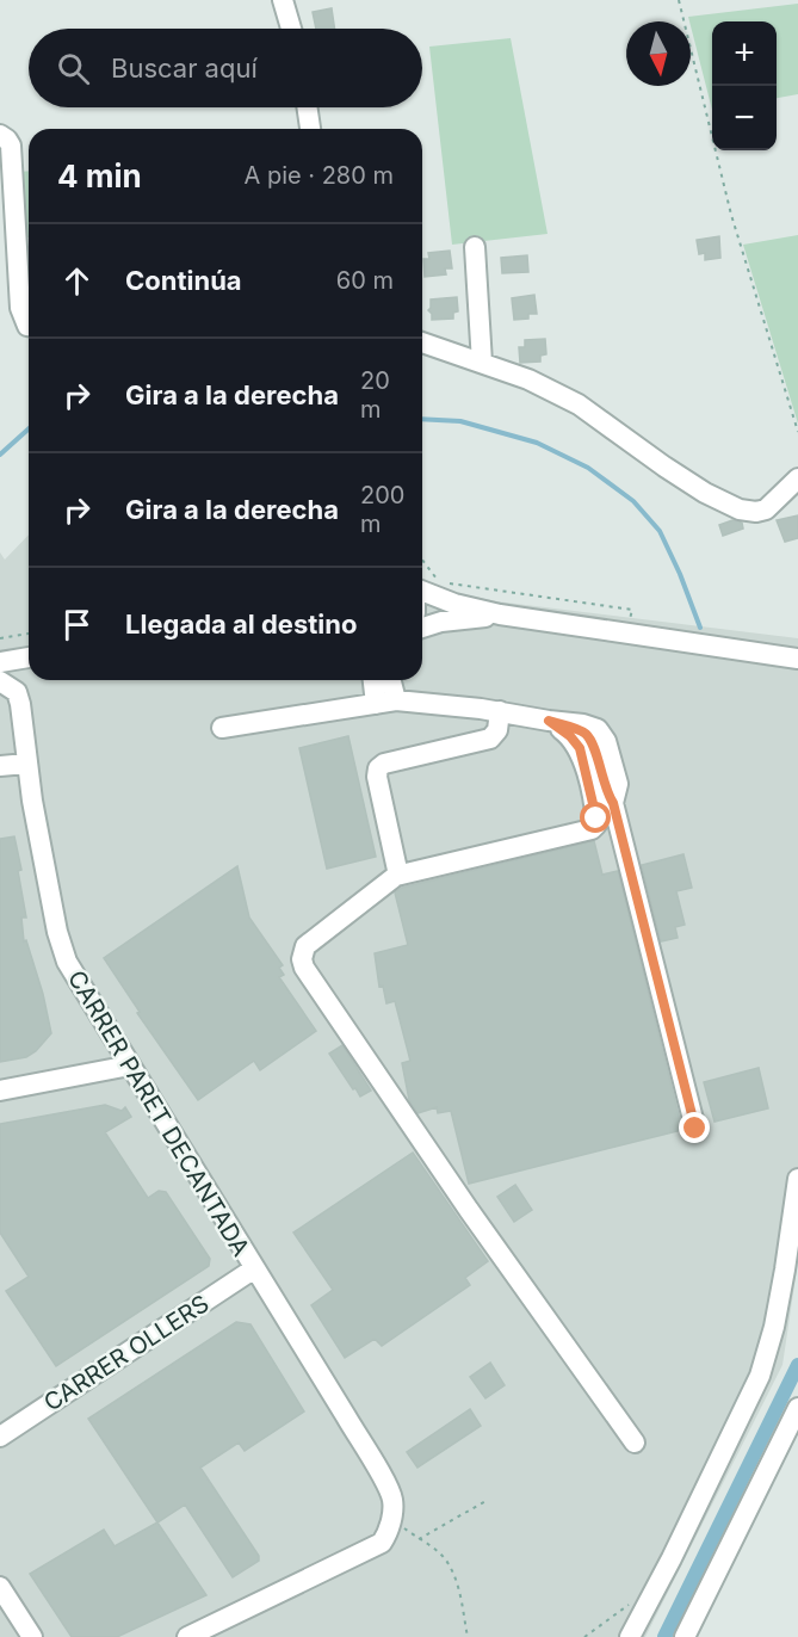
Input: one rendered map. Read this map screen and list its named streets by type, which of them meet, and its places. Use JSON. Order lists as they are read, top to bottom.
{
  "streets": {
    "street": ["CARRER PARET DECANTADA", "CARRER OLLERS"]
  },
  "crossings": [
    ["CARRER PARET DECANTADA", "CARRER OLLERS"]
  ],
  "north": "bottom",
  "page": {
    "map_buttons": ["+", "−"],
    "search": "Buscar aquí",
    "heading": ["4 min", "A pie · 280 m"],
    "list": [
      ["Continúa", "60 m"],
      ["Gira a la derecha", "20 m"],
      ["Gira a la derecha", "200 m"],
      "Llegada al destino"
    ]
  }
}
